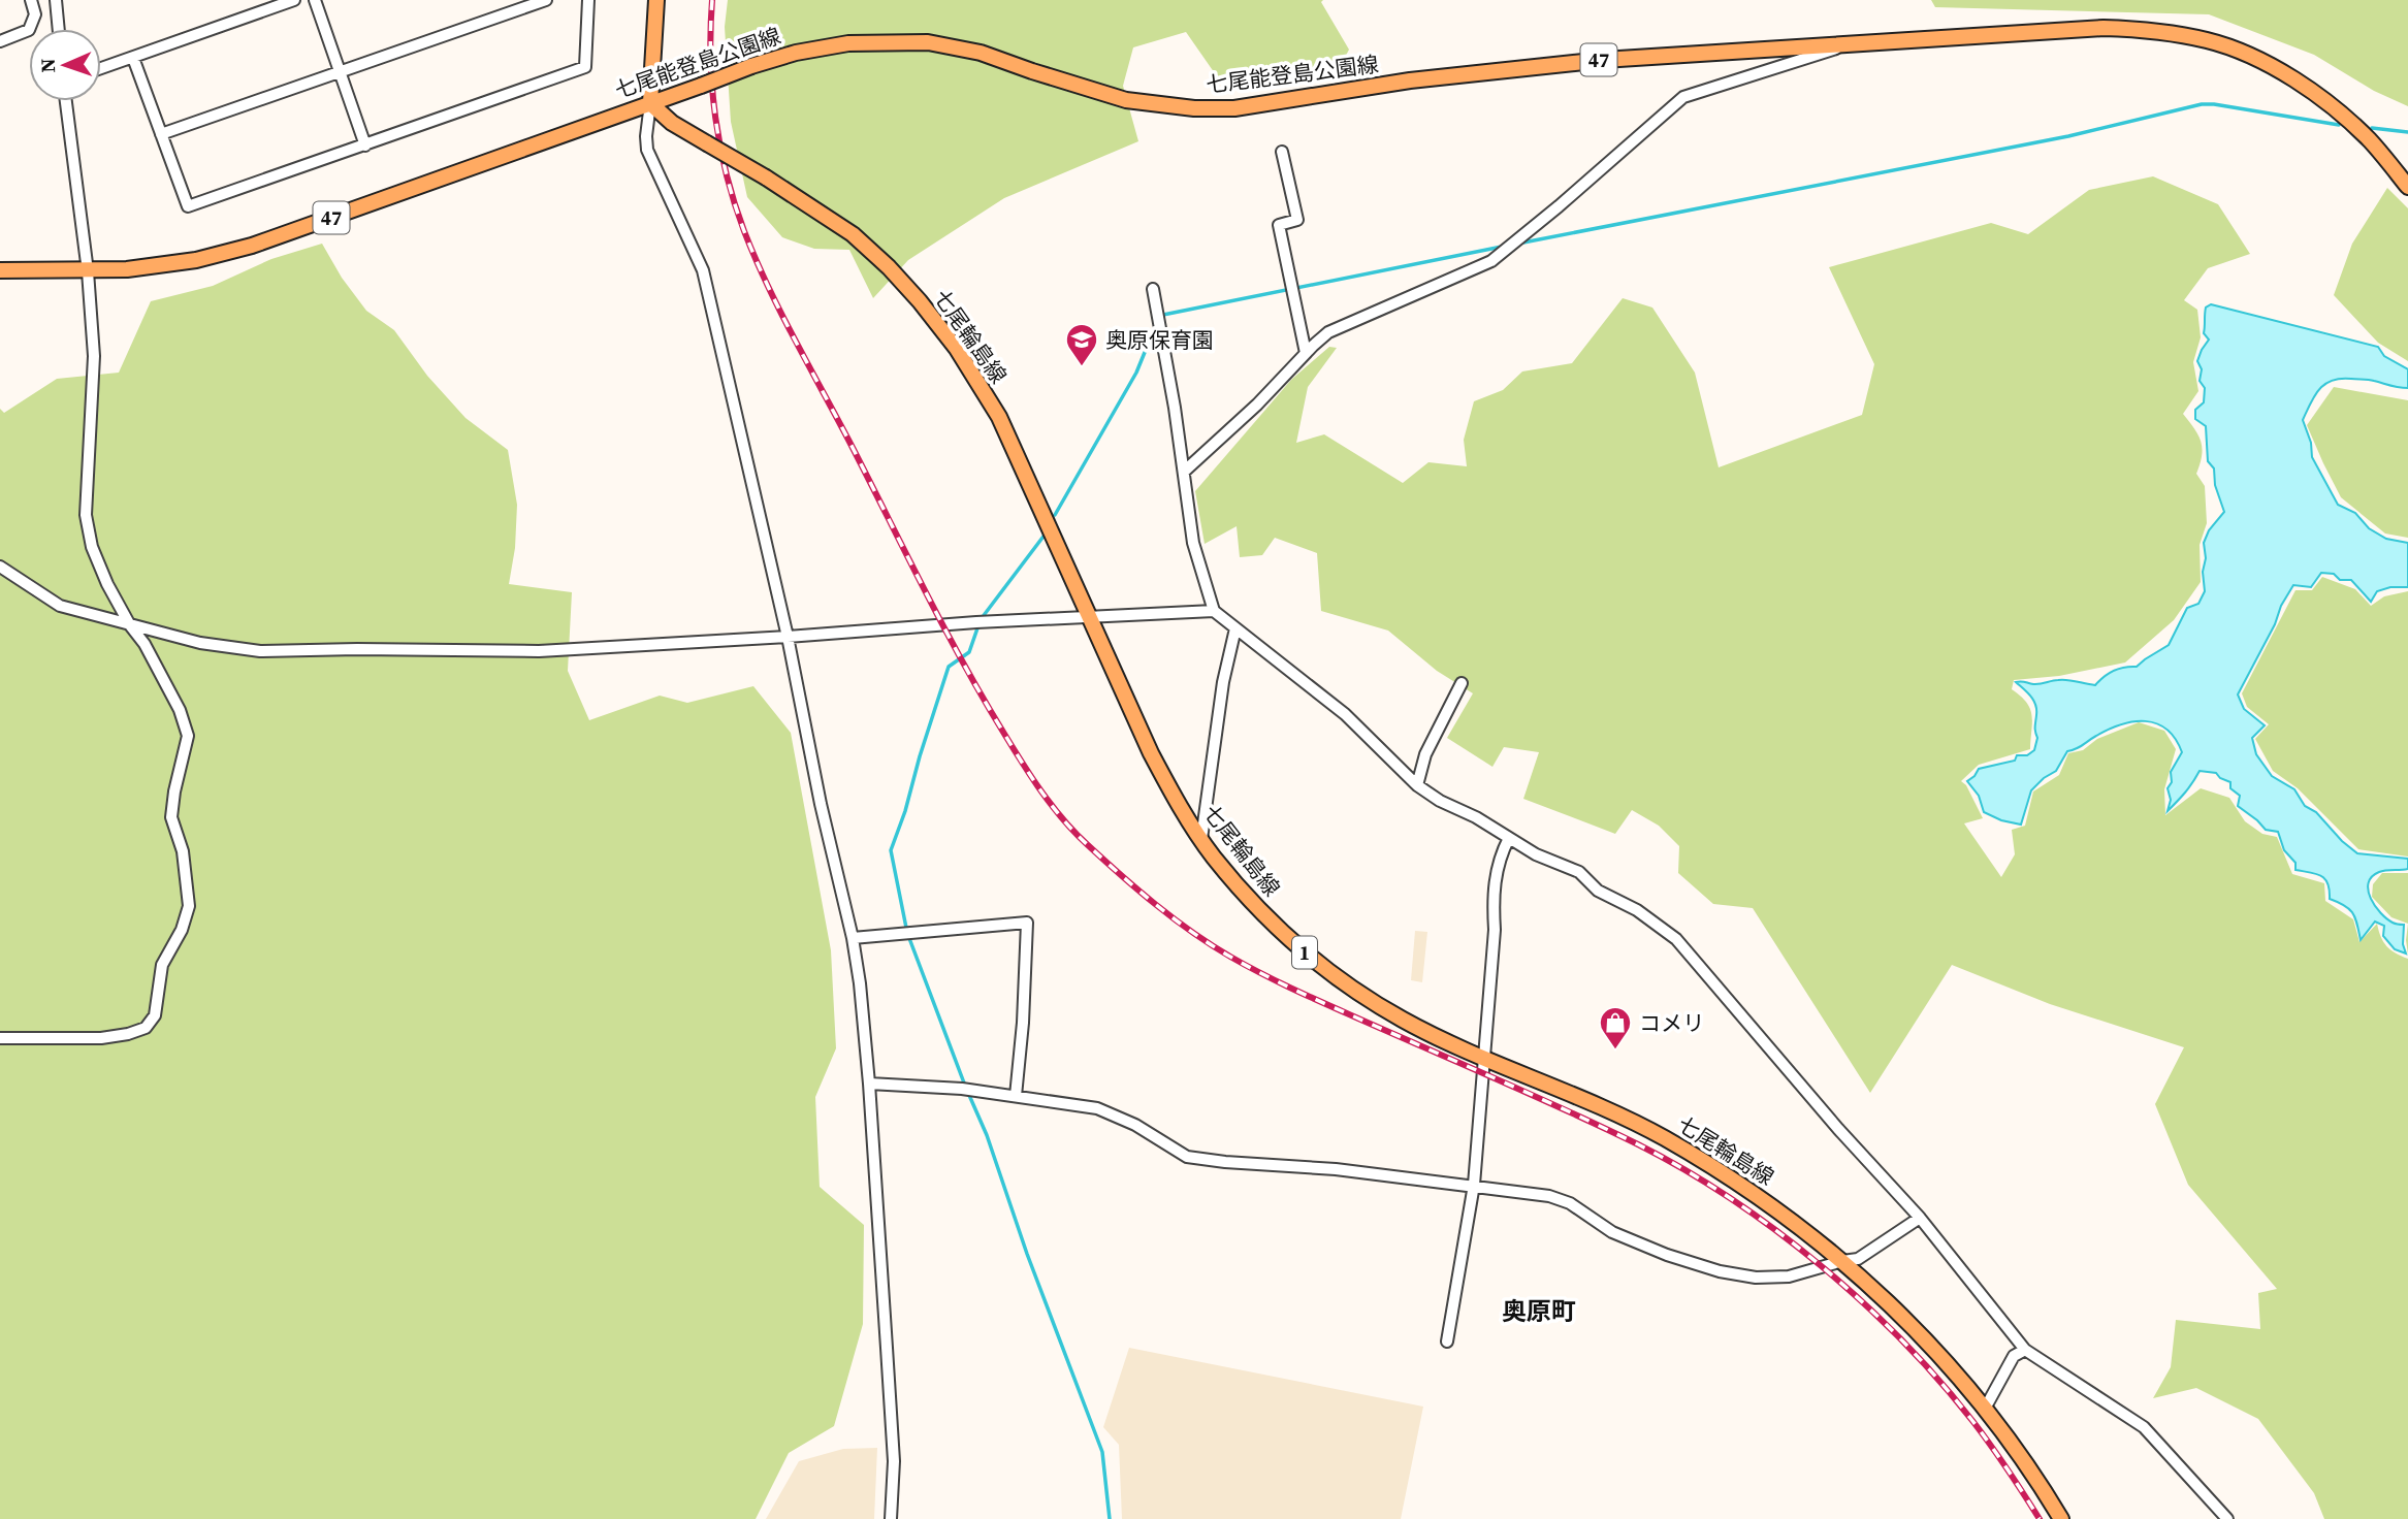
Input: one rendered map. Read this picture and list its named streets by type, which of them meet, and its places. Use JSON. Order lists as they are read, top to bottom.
{
  "streets": {
    "main road": [
      "47",
      "七尾能登島公園線",
      "七尾輪島線",
      "1"
    ]
  },
  "crossings": [
    ["七尾能登島公園線", "七尾輪島線"]
  ],
  "districts": ["奥原町"],
  "places": {
    "school or university": ["奥原保育園"],
    "shop": ["コメリ"]
  },
  "north": "left"
}
